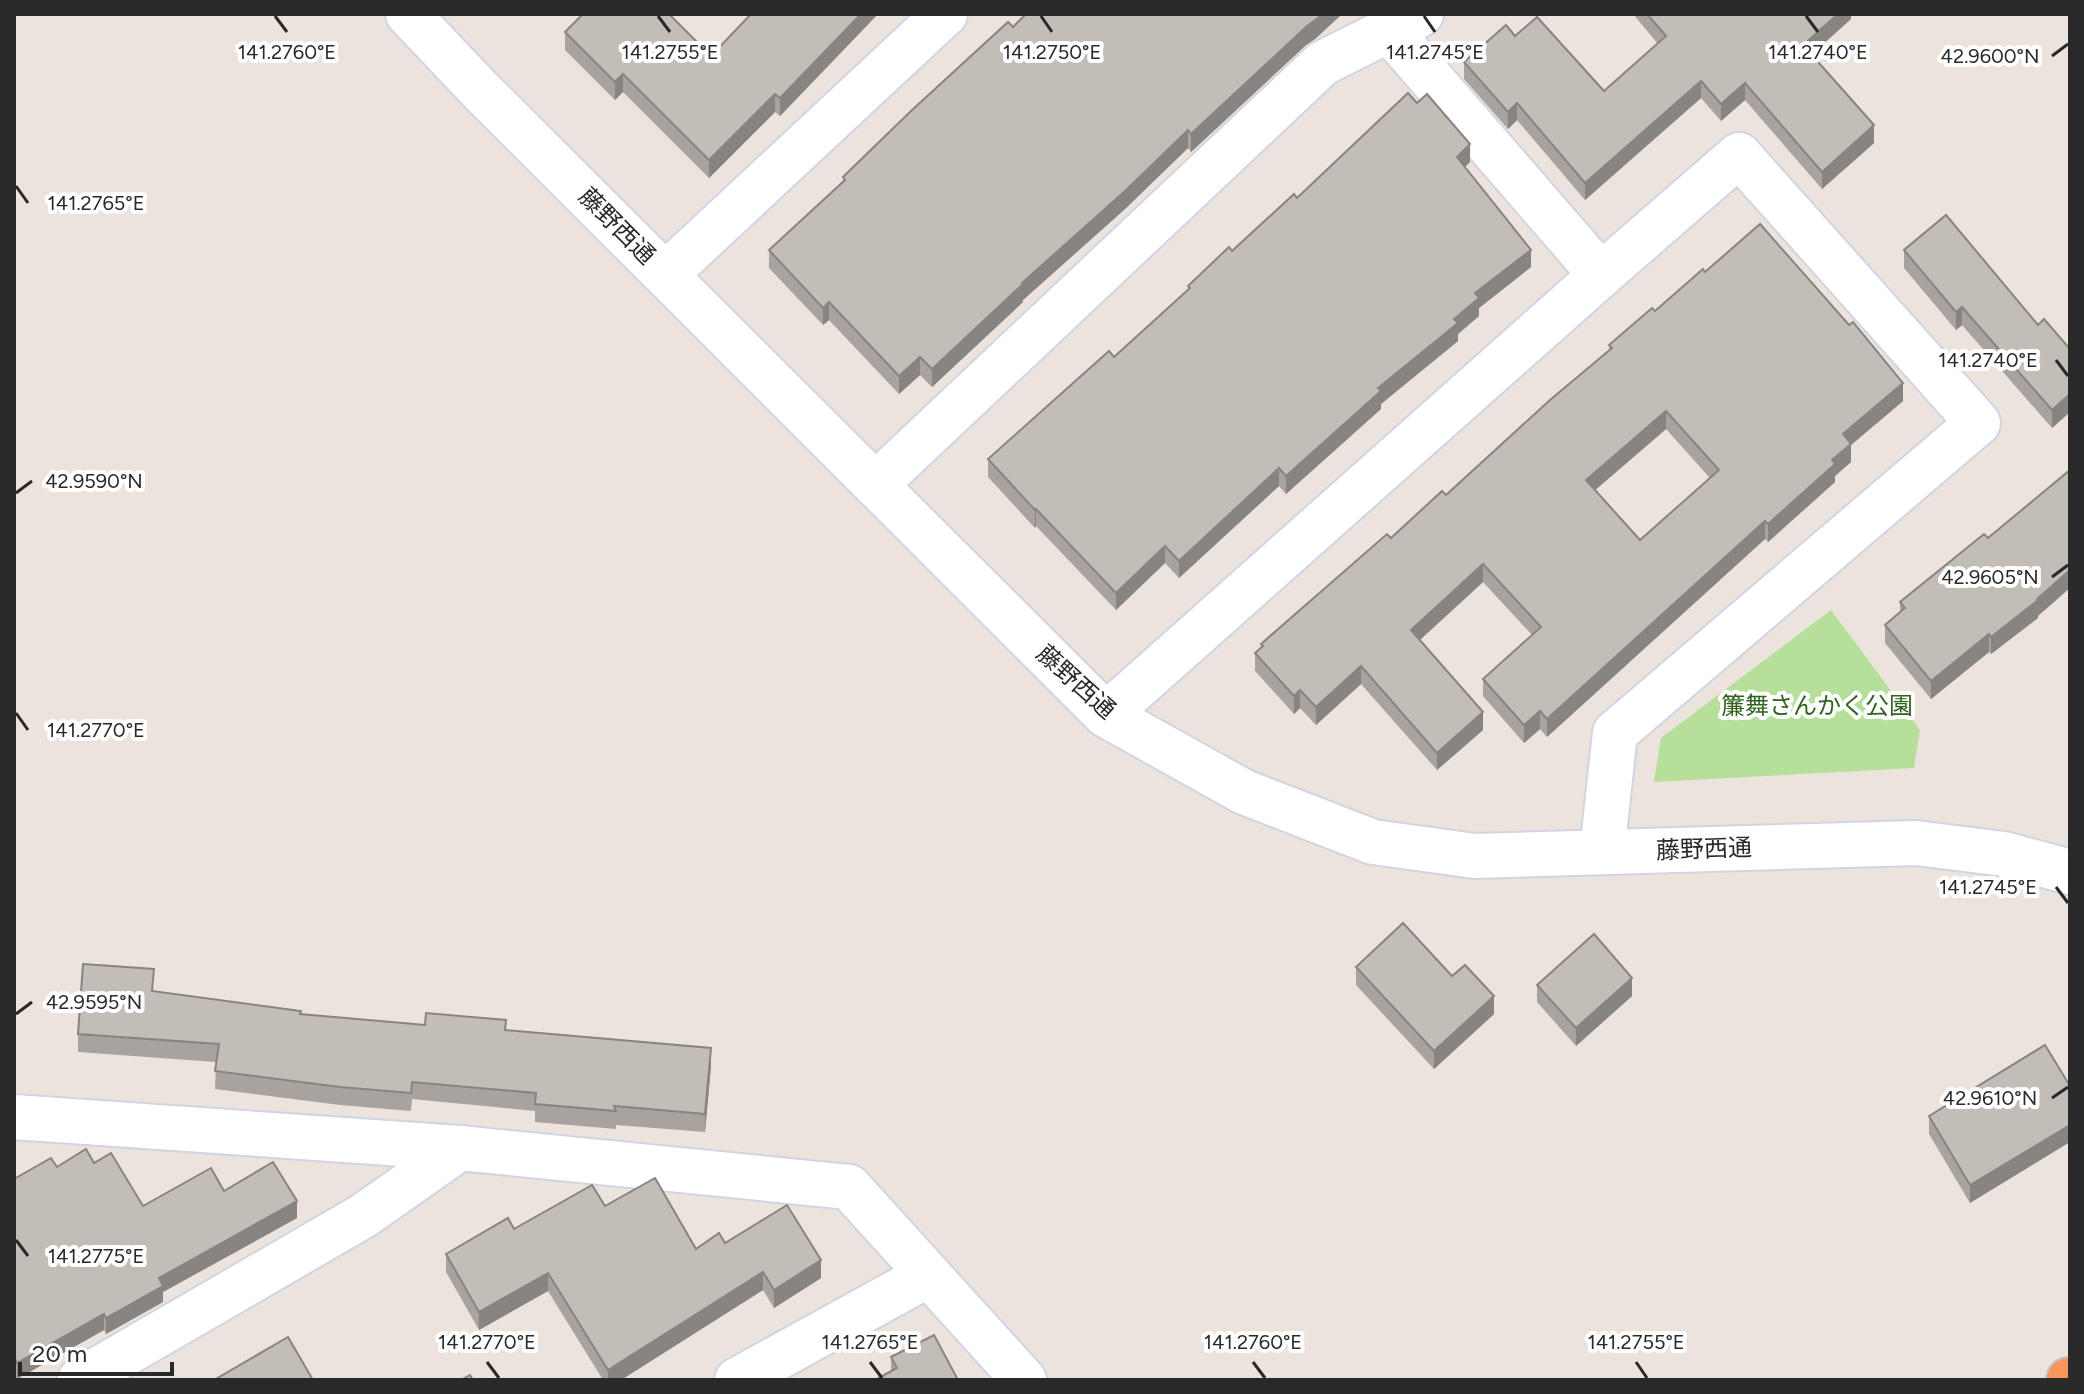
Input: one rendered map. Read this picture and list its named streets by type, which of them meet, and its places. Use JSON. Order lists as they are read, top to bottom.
{
  "streets": {
    "street": ["藤野西通"]
  },
  "parks": ["簾舞さんかく公園"],
  "scale_bar": "20 m",
  "coordinates": [
    "141.2760°E",
    "141.2755°E",
    "141.2750°E",
    "141.2745°E",
    "141.2740°E",
    "42.9600°N",
    "141.2765°E",
    "42.9590°N",
    "42.9605°N",
    "141.2770°E",
    "42.9595°N",
    "42.9610°N",
    "141.2775°E"
  ]
}
